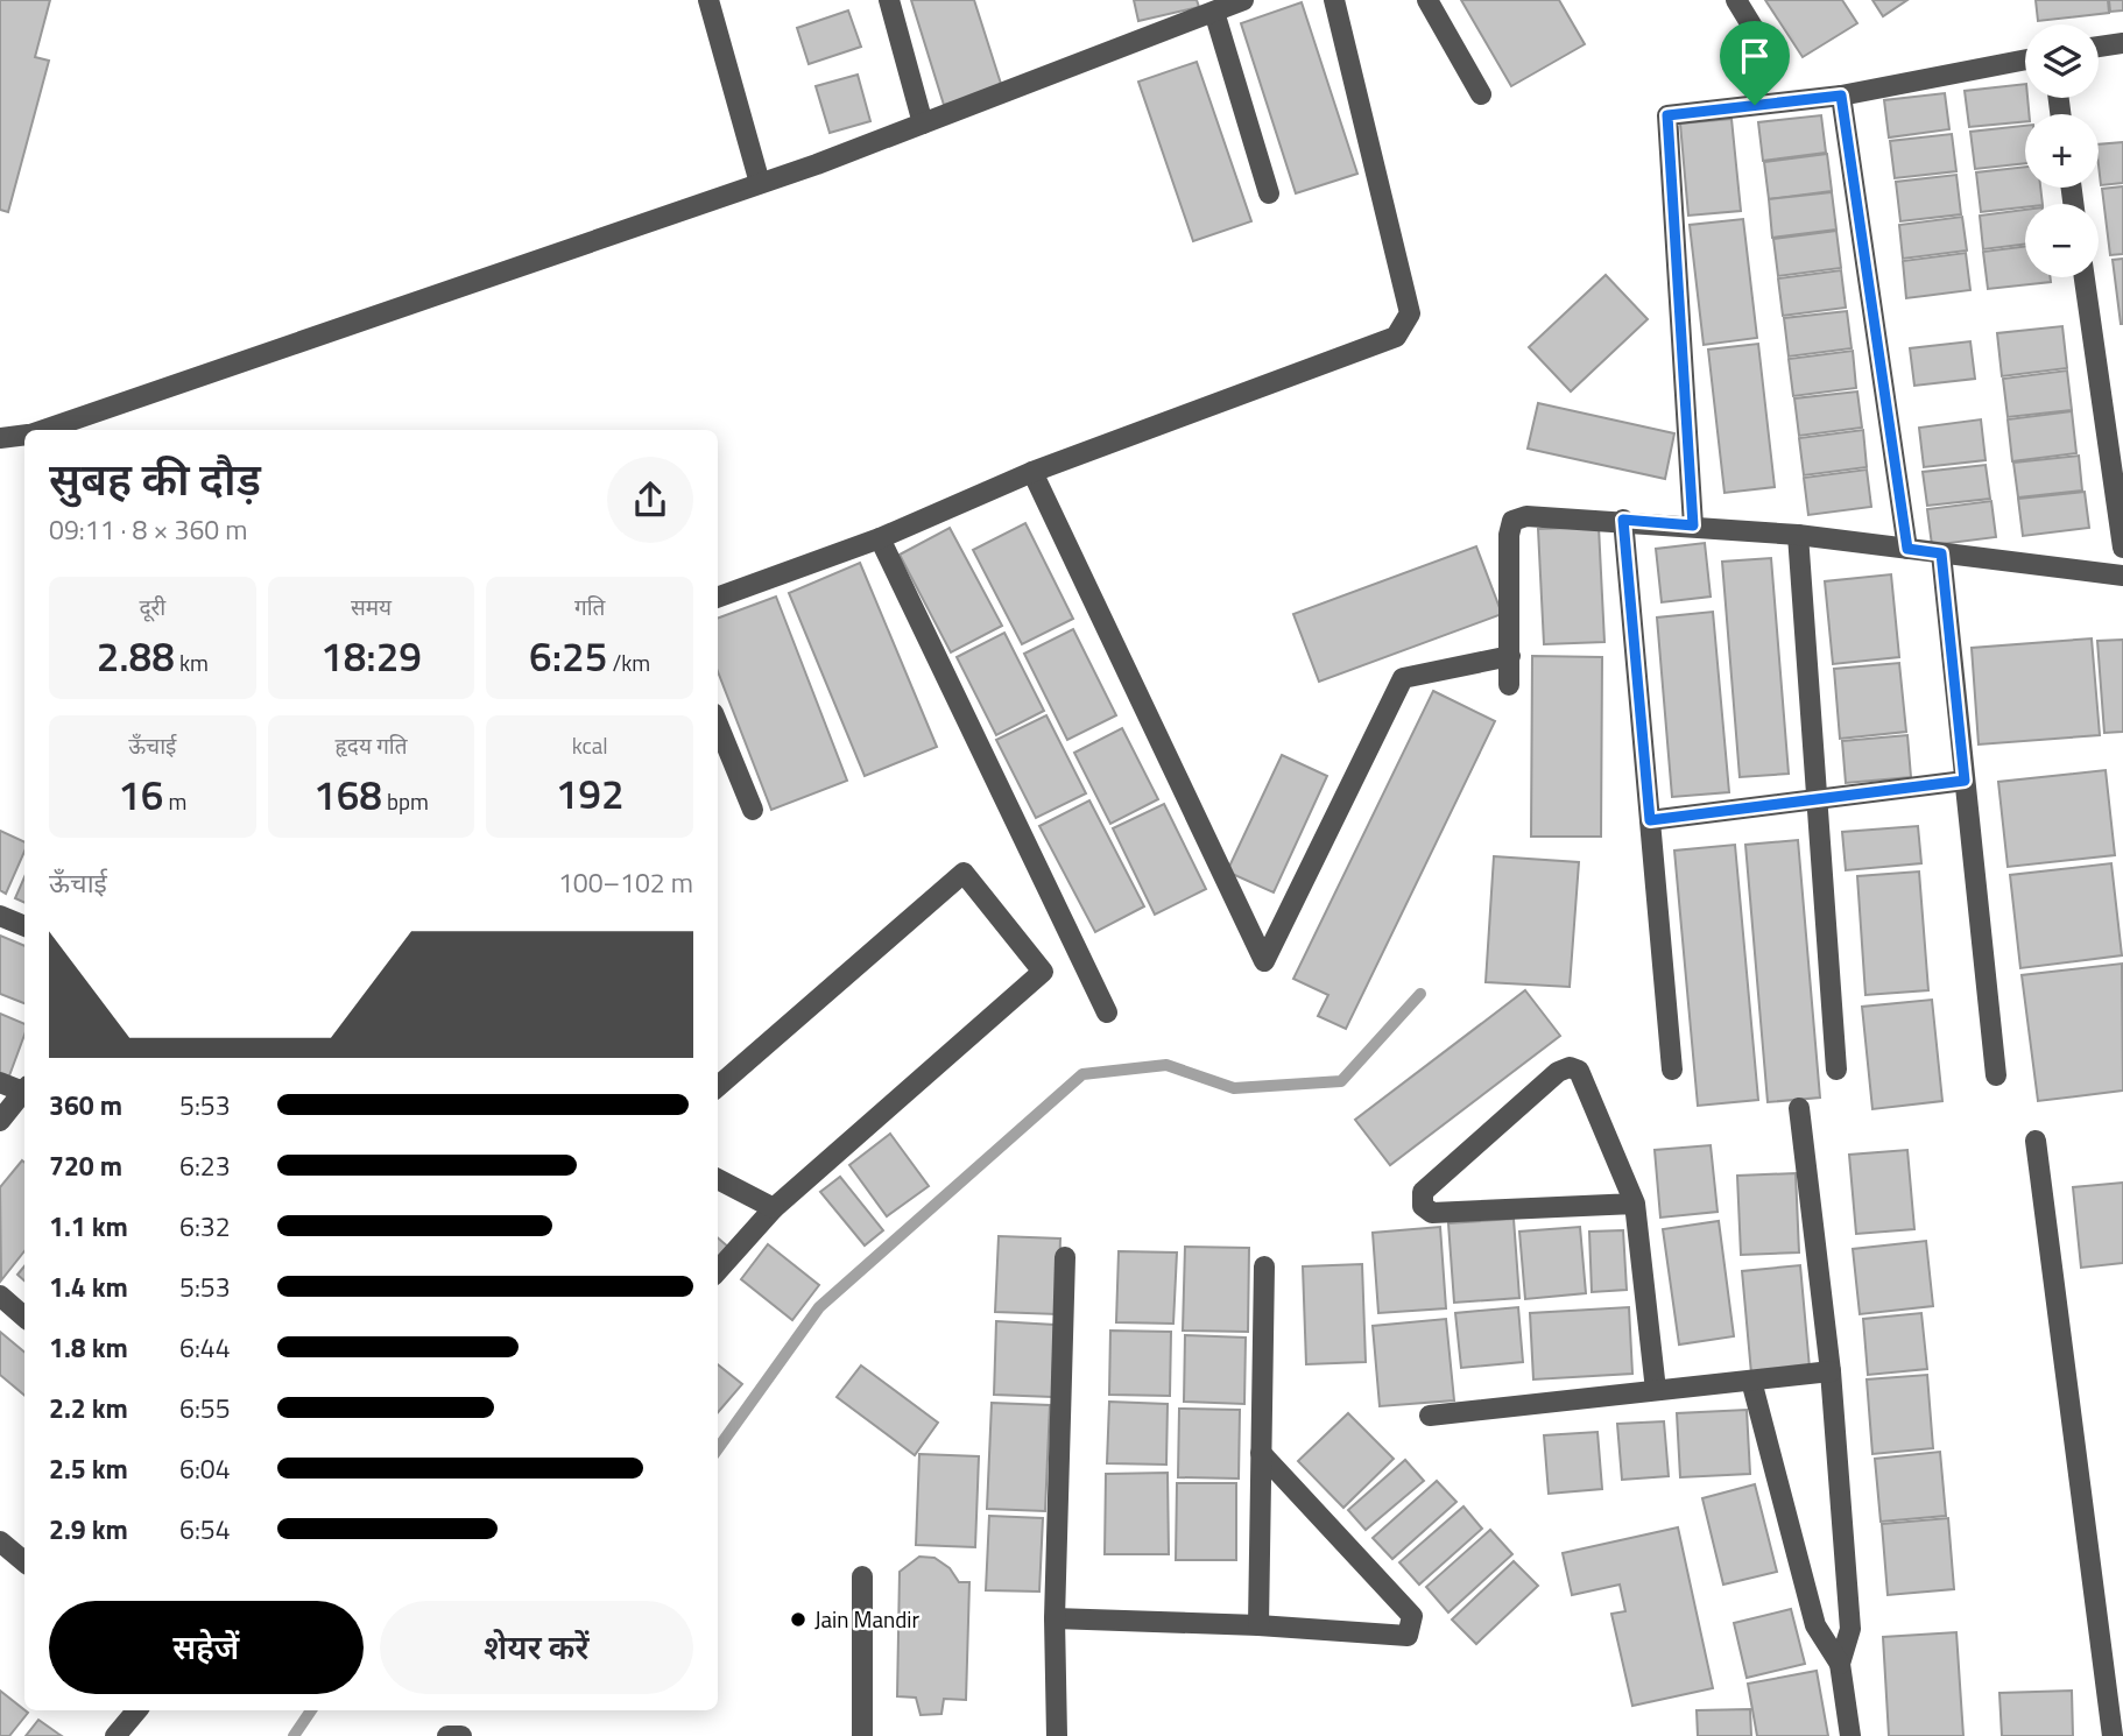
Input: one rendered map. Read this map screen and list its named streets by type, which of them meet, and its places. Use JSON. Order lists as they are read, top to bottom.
{
  "places": ["Jain Mandir"],
  "page": {
    "map_buttons": ["+", "−"],
    "heading": ["सुबह की दौड़", "09:11 · 8 × 360 m"],
    "stats": [
      ["दूरी", "2.88 km"],
      ["समय", "18:29"],
      ["गति", "6:25 /km"],
      ["ऊँचाई", "16 m"],
      ["हृदय गति", "168 bpm"],
      ["kcal", "192"]
    ],
    "chart": ["ऊँचाई", "100–102 m"],
    "list": [
      {
        "name": "360 m",
        "note": "5:53"
      },
      {
        "name": "720 m",
        "note": "6:23"
      },
      {
        "name": "1.1 km",
        "note": "6:32"
      },
      {
        "name": "1.4 km",
        "note": "5:53"
      },
      {
        "name": "1.8 km",
        "note": "6:44"
      },
      {
        "name": "2.2 km",
        "note": "6:55"
      },
      {
        "name": "2.5 km",
        "note": "6:04"
      },
      {
        "name": "2.9 km",
        "note": "6:54"
      }
    ],
    "buttons": ["सहेजें", "शेयर करें"]
  }
}
